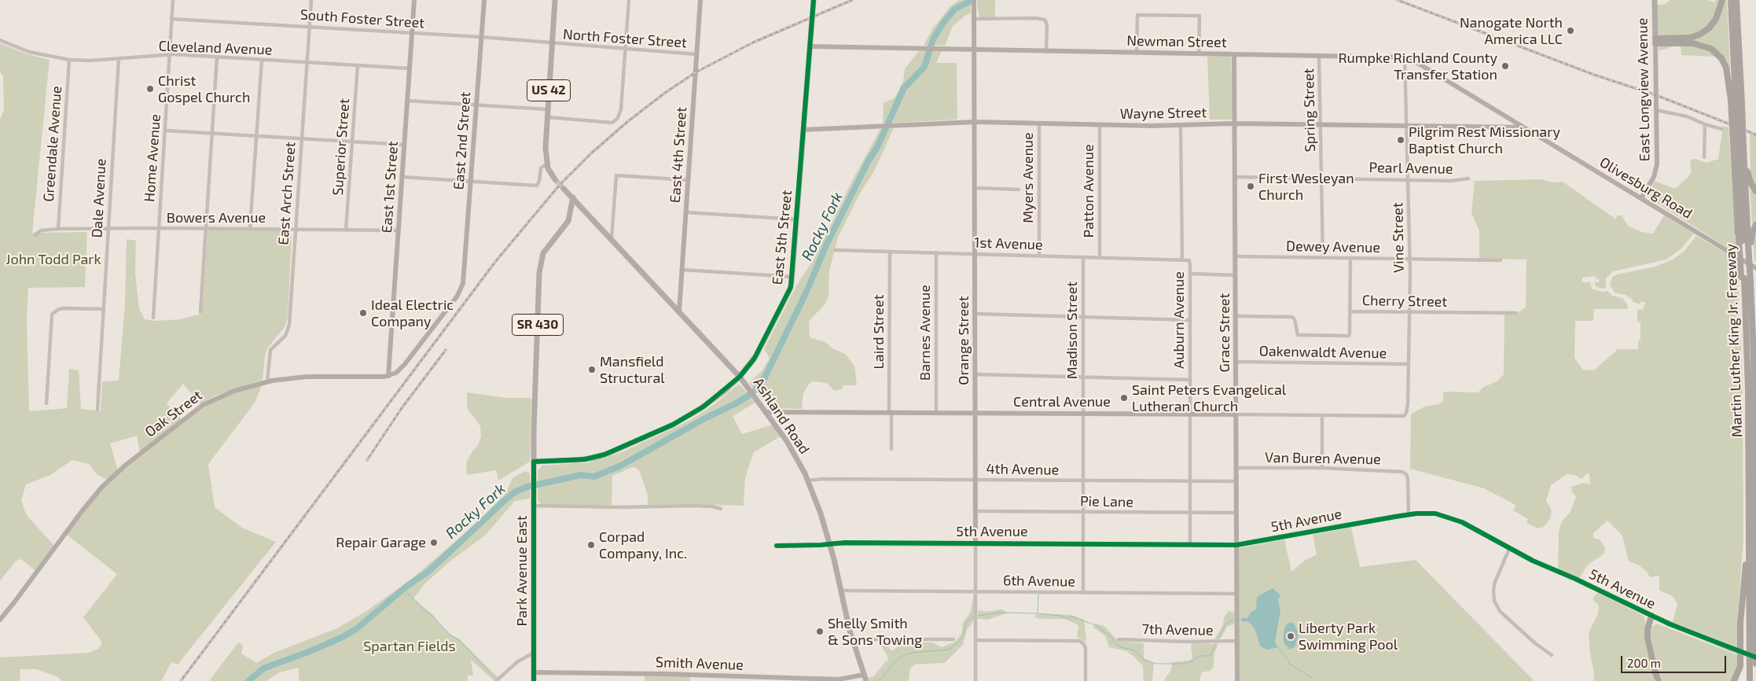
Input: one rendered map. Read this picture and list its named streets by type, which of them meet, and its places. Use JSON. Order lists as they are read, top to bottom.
{
  "streets": {
    "highway": ["Martin Luther King Jr. Freeway"],
    "main road": [
      "East Longview Avenue",
      "US 42",
      "East 5th Street",
      "SR 430",
      "Ashland Road",
      "Park Avenue East"
    ],
    "street": [
      "South Foster Street",
      "North Foster Street",
      "Newman Street",
      "Cleveland Avenue",
      "Spring Street",
      "Wayne Street",
      "East 2nd Street",
      "Greendale Avenue",
      "Superior Street",
      "East 4th Street",
      "Home Avenue",
      "Pearl Avenue",
      "Myers Avenue",
      "East 1st Street",
      "Olivesburg Road",
      "Patton Avenue",
      "East Arch Street",
      "Dale Avenue",
      "Bowers Avenue",
      "Vine Street",
      "1st Avenue",
      "Dewey Avenue",
      "Cherry Street",
      "Auburn Avenue",
      "Madison Street",
      "Laird Street",
      "Barnes Avenue",
      "Grace Street",
      "Orange Street",
      "Oakenwaldt Avenue",
      "Central Avenue",
      "Oak Street",
      "Van Buren Avenue",
      "4th Avenue",
      "Pie Lane",
      "5th Avenue",
      "6th Avenue",
      "7th Avenue",
      "Smith Avenue"
    ]
  },
  "crossings": [
    ["South Foster Street", "North Foster Street"],
    ["South Foster Street", "US 42"],
    ["South Foster Street", "East 2nd Street"],
    ["South Foster Street", "Home Avenue"],
    ["South Foster Street", "East 1st Street"],
    ["South Foster Street", "East Arch Street"],
    ["North Foster Street", "US 42"],
    ["North Foster Street", "East 4th Street"],
    ["Newman Street", "Spring Street"],
    ["Newman Street", "Wayne Street"],
    ["Newman Street", "Olivesburg Road"],
    ["Newman Street", "East 5th Street"],
    ["Newman Street", "Vine Street"],
    ["Newman Street", "Grace Street"],
    ["Newman Street", "Orange Street"],
    ["Cleveland Avenue", "Greendale Avenue"],
    ["Cleveland Avenue", "Superior Street"],
    ["Cleveland Avenue", "Home Avenue"],
    ["Cleveland Avenue", "East 1st Street"],
    ["Cleveland Avenue", "East Arch Street"],
    ["Cleveland Avenue", "Dale Avenue"],
    ["East Longview Avenue", "Olivesburg Road"],
    ["Spring Street", "Wayne Street"],
    ["Spring Street", "Pearl Avenue"],
    ["Spring Street", "Dewey Avenue"],
    ["Wayne Street", "Myers Avenue"],
    ["Wayne Street", "Olivesburg Road"],
    ["Wayne Street", "Patton Avenue"],
    ["Wayne Street", "East 5th Street"],
    ["Wayne Street", "Vine Street"],
    ["Wayne Street", "Auburn Avenue"],
    ["Wayne Street", "Grace Street"],
    ["Wayne Street", "Orange Street"],
    ["East 2nd Street", "East 1st Street"],
    ["East 2nd Street", "Oak Street"],
    ["Greendale Avenue", "Bowers Avenue"],
    ["Superior Street", "Bowers Avenue"],
    ["East 4th Street", "Ashland Road"],
    ["Home Avenue", "Bowers Avenue"],
    ["Pearl Avenue", "Vine Street"],
    ["Pearl Avenue", "Grace Street"],
    ["Myers Avenue", "1st Avenue"],
    ["East 1st Street", "Bowers Avenue"],
    ["East 1st Street", "Oak Street"],
    ["Patton Avenue", "1st Avenue"],
    ["East Arch Street", "Bowers Avenue"],
    ["East Arch Street", "Oak Street"],
    ["Dale Avenue", "Bowers Avenue"],
    ["East 5th Street", "Ashland Road"],
    ["East 5th Street", "Park Avenue East"],
    ["Vine Street", "Dewey Avenue"],
    ["Vine Street", "Cherry Street"],
    ["Vine Street", "Oakenwaldt Avenue"],
    ["Vine Street", "Central Avenue"],
    ["1st Avenue", "Auburn Avenue"],
    ["1st Avenue", "Madison Street"],
    ["1st Avenue", "Laird Street"],
    ["1st Avenue", "Barnes Avenue"],
    ["1st Avenue", "Orange Street"],
    ["Dewey Avenue", "Grace Street"],
    ["Cherry Street", "Grace Street"],
    ["Auburn Avenue", "Central Avenue"],
    ["Auburn Avenue", "4th Avenue"],
    ["Auburn Avenue", "Pie Lane"],
    ["Auburn Avenue", "5th Avenue"],
    ["Madison Street", "Central Avenue"],
    ["Madison Street", "4th Avenue"],
    ["Madison Street", "Pie Lane"],
    ["Madison Street", "5th Avenue"],
    ["Madison Street", "6th Avenue"],
    ["Laird Street", "Central Avenue"],
    ["Barnes Avenue", "Central Avenue"],
    ["Grace Street", "Oakenwaldt Avenue"],
    ["Grace Street", "Central Avenue"],
    ["Grace Street", "Van Buren Avenue"],
    ["Grace Street", "4th Avenue"],
    ["Grace Street", "Pie Lane"],
    ["Grace Street", "5th Avenue"],
    ["Grace Street", "6th Avenue"],
    ["Grace Street", "7th Avenue"],
    ["Orange Street", "Central Avenue"],
    ["Orange Street", "4th Avenue"],
    ["Orange Street", "Pie Lane"],
    ["Orange Street", "5th Avenue"],
    ["Orange Street", "6th Avenue"],
    ["Central Avenue", "Ashland Road"],
    ["Ashland Road", "4th Avenue"],
    ["Ashland Road", "5th Avenue"],
    ["Ashland Road", "Park Avenue East"],
    ["Ashland Road", "6th Avenue"],
    ["Ashland Road", "Smith Avenue"],
    ["Van Buren Avenue", "5th Avenue"],
    ["Park Avenue East", "Smith Avenue"]
  ],
  "water": ["Rocky Fork"],
  "parks": ["John Todd Park", "Spartan Fields"],
  "places": [
    "Nanogate North America LLC",
    "Rumpke Richland County Transfer Station",
    "Christ Gospel Church",
    "Pilgrim Rest Missionary Baptist Church",
    "First Wesleyan Church",
    "Ideal Electric Company",
    "Mansfield Structural",
    "Saint Peters Evangelical Lutheran Church",
    "Repair Garage",
    "Corpad Company, Inc.",
    "Shelly Smith & Sons Towing",
    "Liberty Park Swimming Pool"
  ],
  "scale_bar": "200 m"
}
